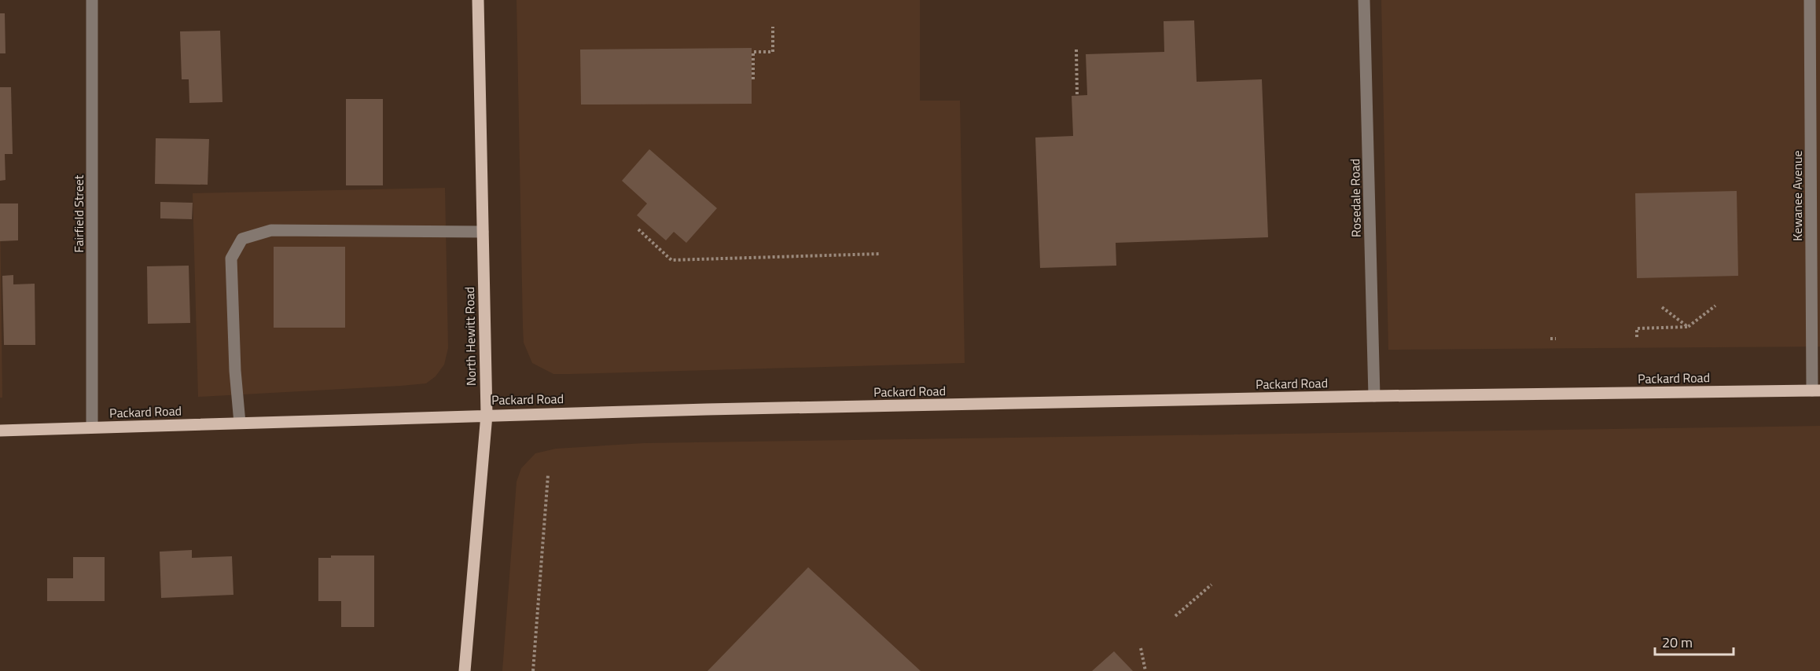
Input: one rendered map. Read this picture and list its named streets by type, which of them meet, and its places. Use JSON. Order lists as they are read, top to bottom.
{
  "streets": {
    "main road": ["North Hewitt Road", "Packard Road"],
    "street": ["Kewanee Avenue", "Rosedale Road", "Fairfield Street"]
  },
  "crossings": [
    ["Kewanee Avenue", "Packard Road"],
    ["Rosedale Road", "Packard Road"],
    ["Fairfield Street", "Packard Road"],
    ["North Hewitt Road", "Packard Road"]
  ],
  "scale_bar": "20 m"
}
